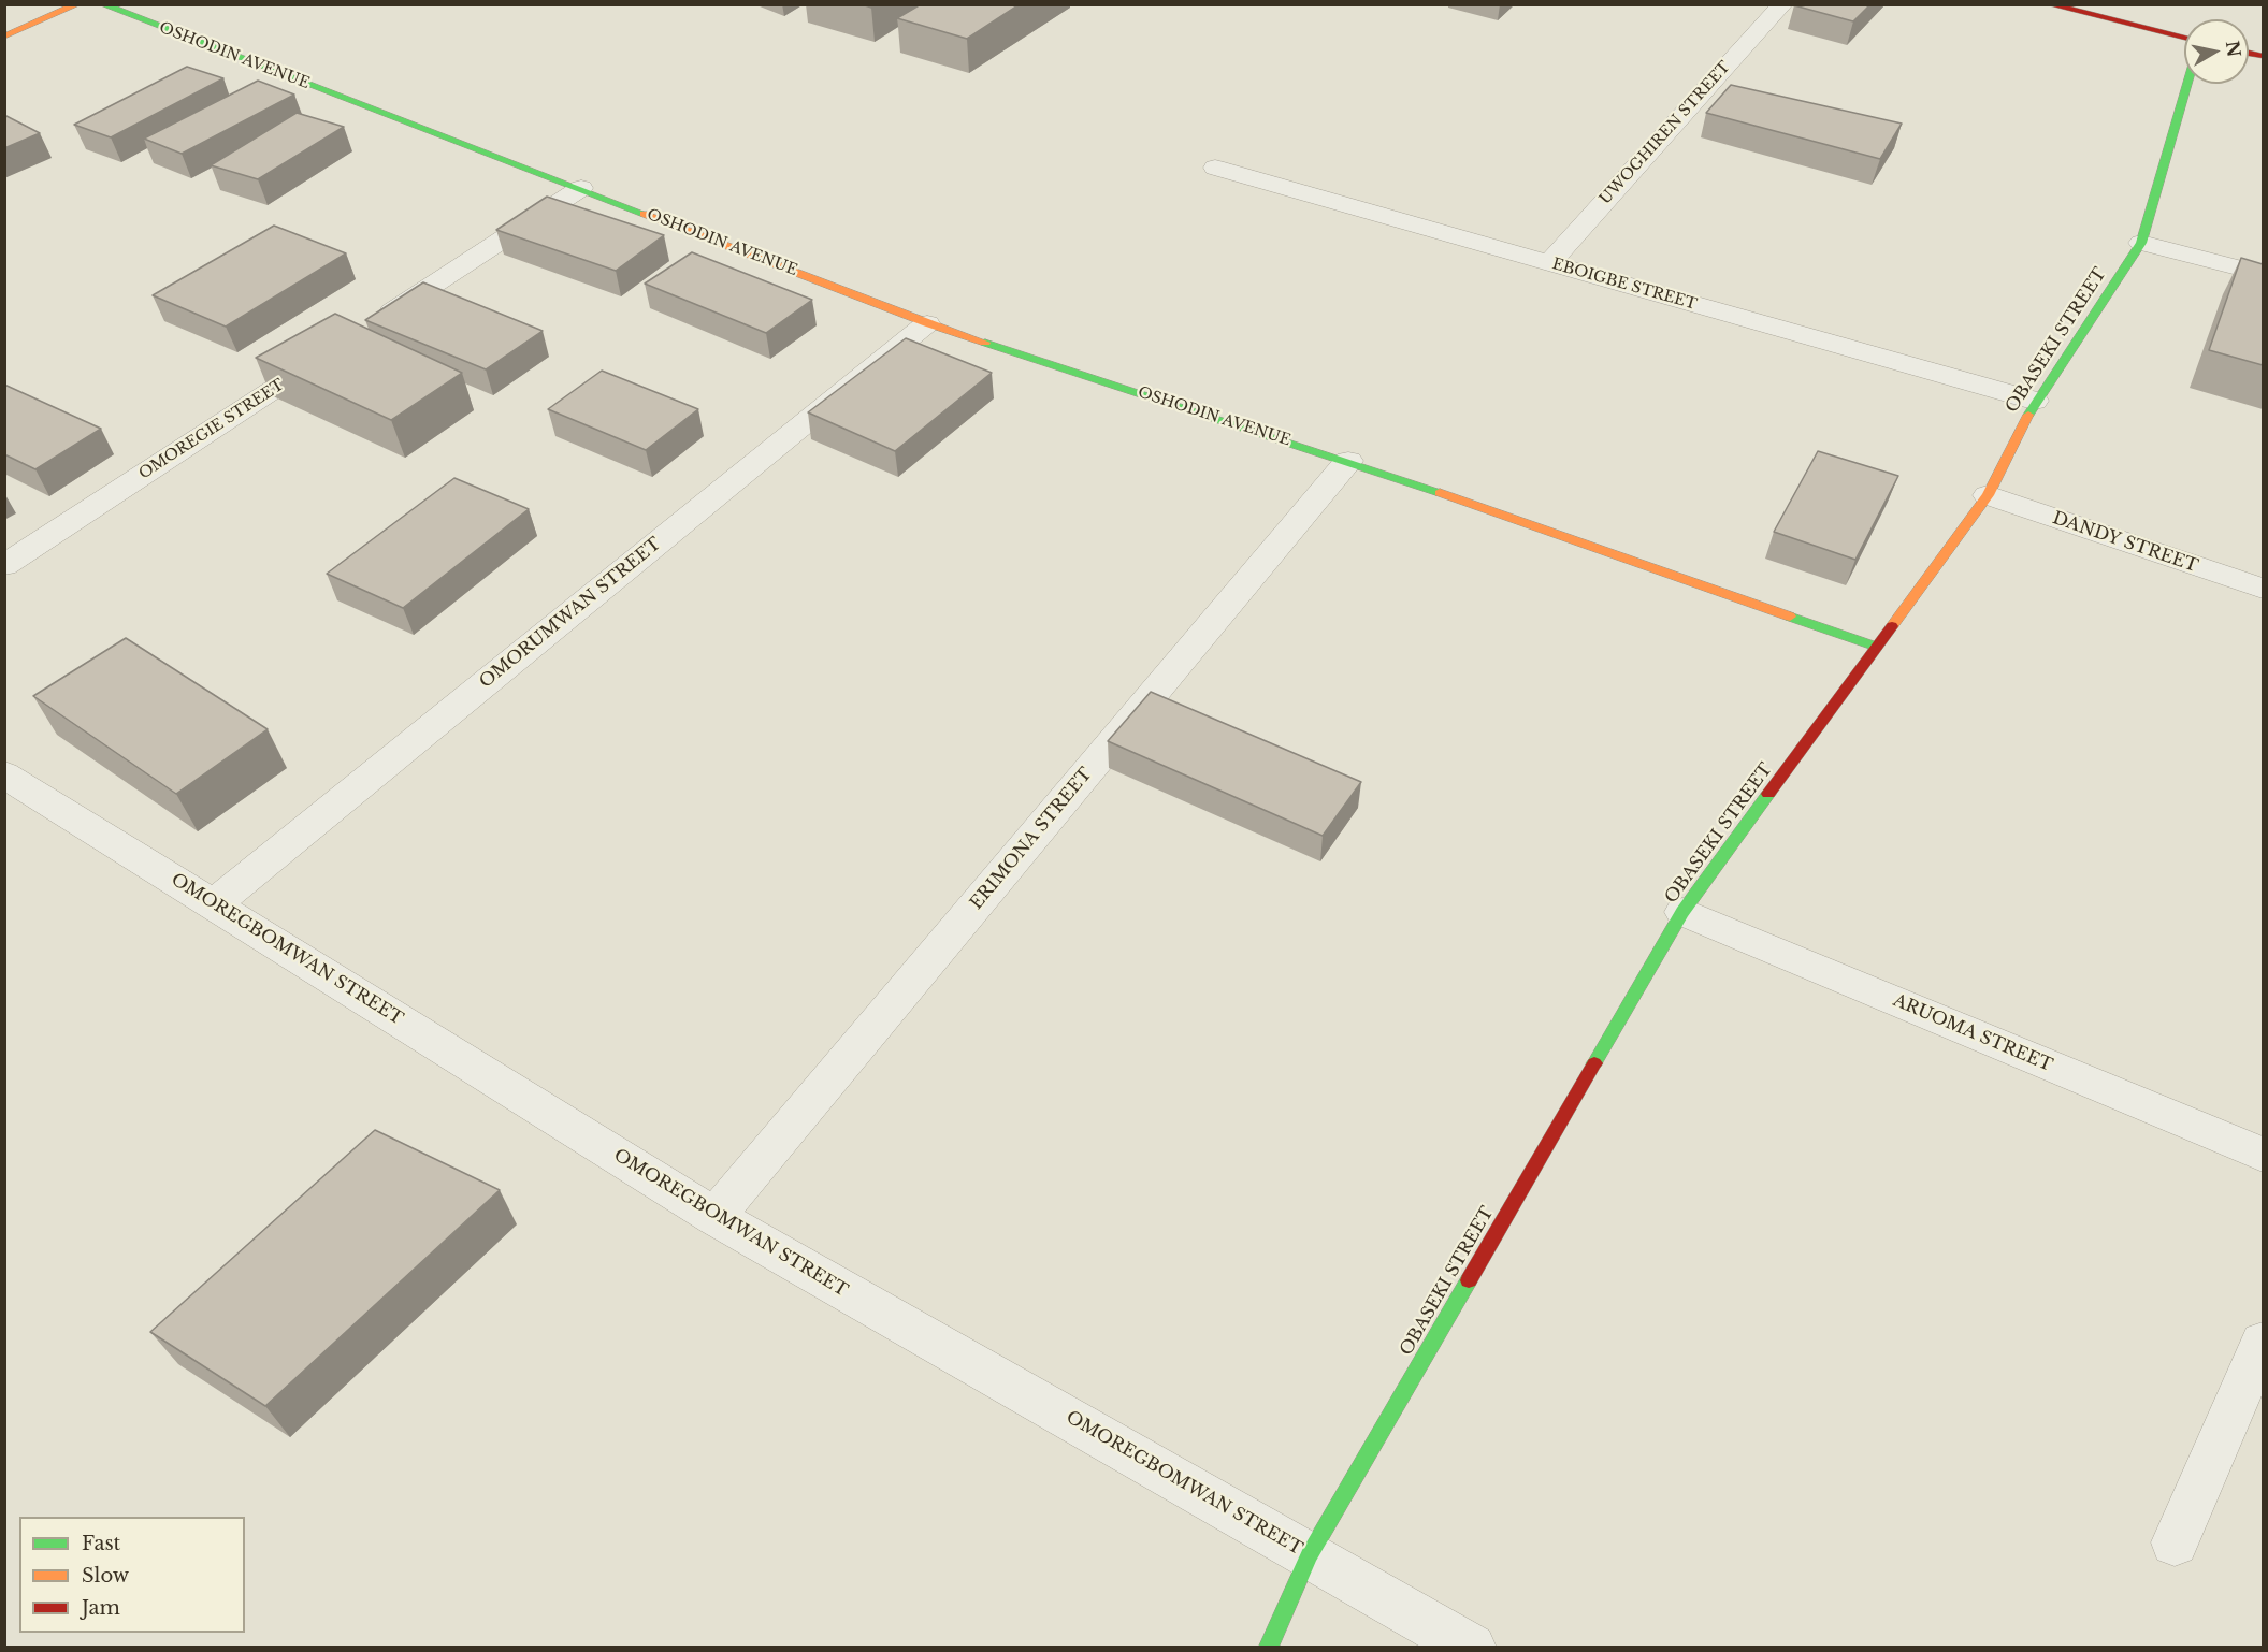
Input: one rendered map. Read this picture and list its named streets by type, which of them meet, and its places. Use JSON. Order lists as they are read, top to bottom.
{
  "streets": {
    "street": [
      "OSHODIN AVENUE",
      "UWOGHIREN STREET",
      "EBOIGBE STREET",
      "OBASEKI STREET",
      "OMOREGIE STREET",
      "DANDY STREET",
      "OMORUMWAN STREET",
      "ERIMONA STREET",
      "OMOREGBOMWAN STREET",
      "ARUOMA STREET"
    ]
  },
  "crossings": [
    ["OSHODIN AVENUE", "OBASEKI STREET"],
    ["OSHODIN AVENUE", "OMORUMWAN STREET"],
    ["OSHODIN AVENUE", "ERIMONA STREET"],
    ["UWOGHIREN STREET", "EBOIGBE STREET"],
    ["EBOIGBE STREET", "OBASEKI STREET"],
    ["OBASEKI STREET", "DANDY STREET"],
    ["OBASEKI STREET", "OMOREGBOMWAN STREET"],
    ["OBASEKI STREET", "ARUOMA STREET"],
    ["OMORUMWAN STREET", "OMOREGBOMWAN STREET"],
    ["ERIMONA STREET", "OMOREGBOMWAN STREET"]
  ],
  "legend": ["Fast", "Slow", "Jam"],
  "north": "right"
}
